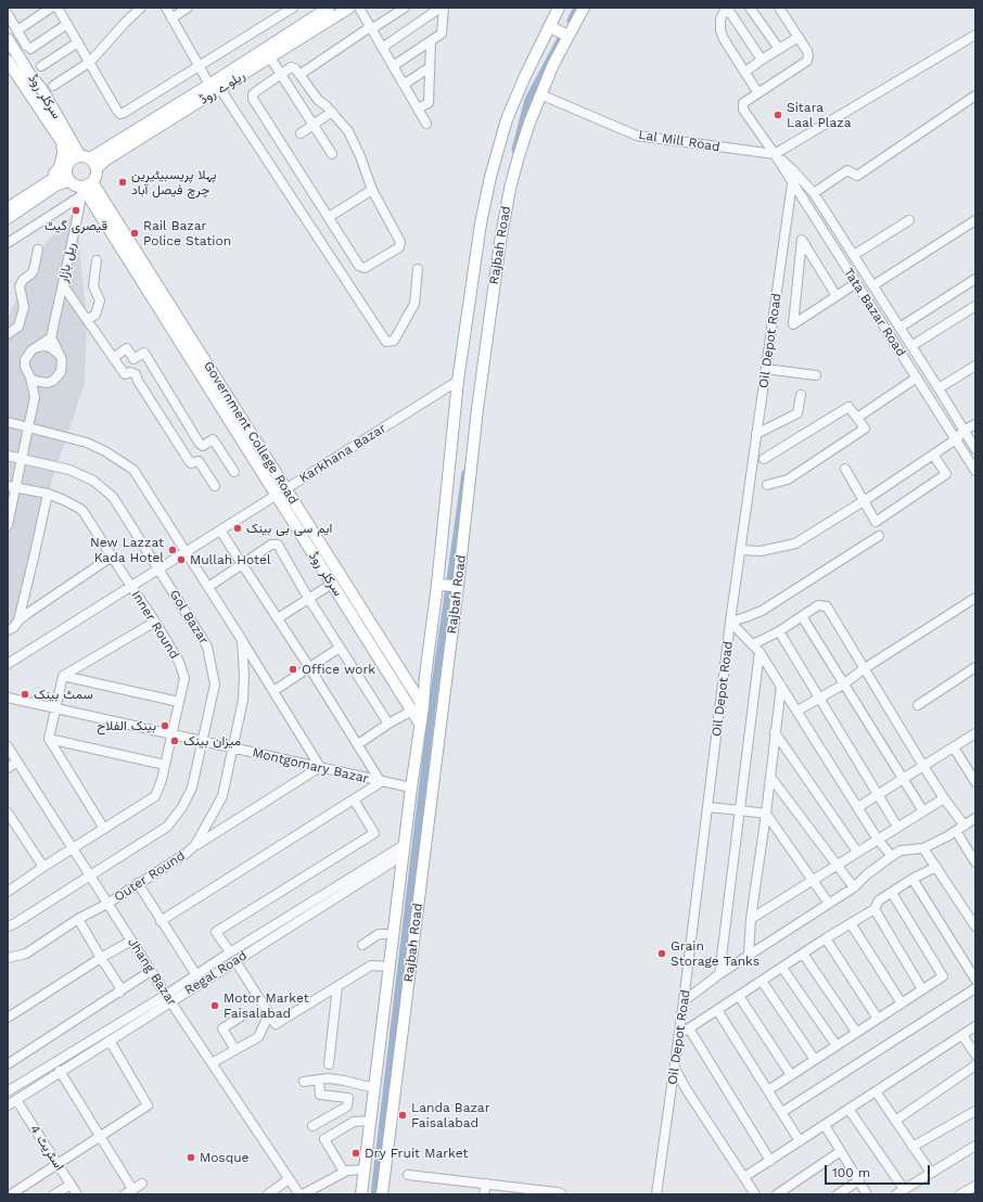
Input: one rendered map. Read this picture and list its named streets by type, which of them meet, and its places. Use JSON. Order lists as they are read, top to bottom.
{
  "streets": {
    "main road": [
      "ریلوے روڈ",
      "سرکلر روڈ",
      "Rajbah Road",
      "Government College Road"
    ],
    "street": [
      "Lal Mill Road",
      "ریل بازار",
      "Tata Bazar Road",
      "Oil Depot Road",
      "Karkhana Bazar",
      "Gol Bazar",
      "Inner Round",
      "Montgomary Bazar",
      "Outer Round",
      "Jhang Bazar",
      "Regal Road",
      "اسٹریٹ 4"
    ]
  },
  "crossings": [
    ["ریلوے روڈ", "سرکلر روڈ"],
    ["ریلوے روڈ", "ریل بازار"],
    ["ریلوے روڈ", "Government College Road"],
    ["سرکلر روڈ", "Rajbah Road"],
    ["سرکلر روڈ", "ریل بازار"],
    ["سرکلر روڈ", "Government College Road"],
    ["سرکلر روڈ", "Karkhana Bazar"],
    ["Lal Mill Road", "Rajbah Road"],
    ["Lal Mill Road", "Tata Bazar Road"],
    ["Rajbah Road", "Government College Road"],
    ["Rajbah Road", "Karkhana Bazar"],
    ["Rajbah Road", "Montgomary Bazar"],
    ["Rajbah Road", "Regal Road"],
    ["ریل بازار", "Government College Road"],
    ["Tata Bazar Road", "Oil Depot Road"],
    ["Government College Road", "Karkhana Bazar"],
    ["Karkhana Bazar", "Gol Bazar"],
    ["Karkhana Bazar", "Inner Round"],
    ["Karkhana Bazar", "Outer Round"],
    ["Gol Bazar", "Montgomary Bazar"],
    ["Gol Bazar", "Jhang Bazar"],
    ["Inner Round", "Montgomary Bazar"],
    ["Inner Round", "Jhang Bazar"],
    ["Montgomary Bazar", "Outer Round"],
    ["Outer Round", "Jhang Bazar"],
    ["Jhang Bazar", "Regal Road"],
    ["Regal Road", "اسٹریٹ 4"]
  ],
  "places": [
    "Sitara Laal Plaza",
    "پہلا پریسبیٹیرین چرچ فیصل آباد",
    "قیصری گیٹ",
    "Rail Bazar Police Station",
    "ایم سی بی بینک",
    "New Lazzat Kada Hotel",
    "Mullah Hotel",
    "Office work",
    "سمٹ بینک",
    "بینک الفلاح",
    "میزان بینک",
    "Grain Storage Tanks",
    "Motor Market Faisalabad",
    "Landa Bazar Faisalabad",
    "Dry Fruit Market",
    "Mosque"
  ],
  "scale_bar": "100 m"
}
